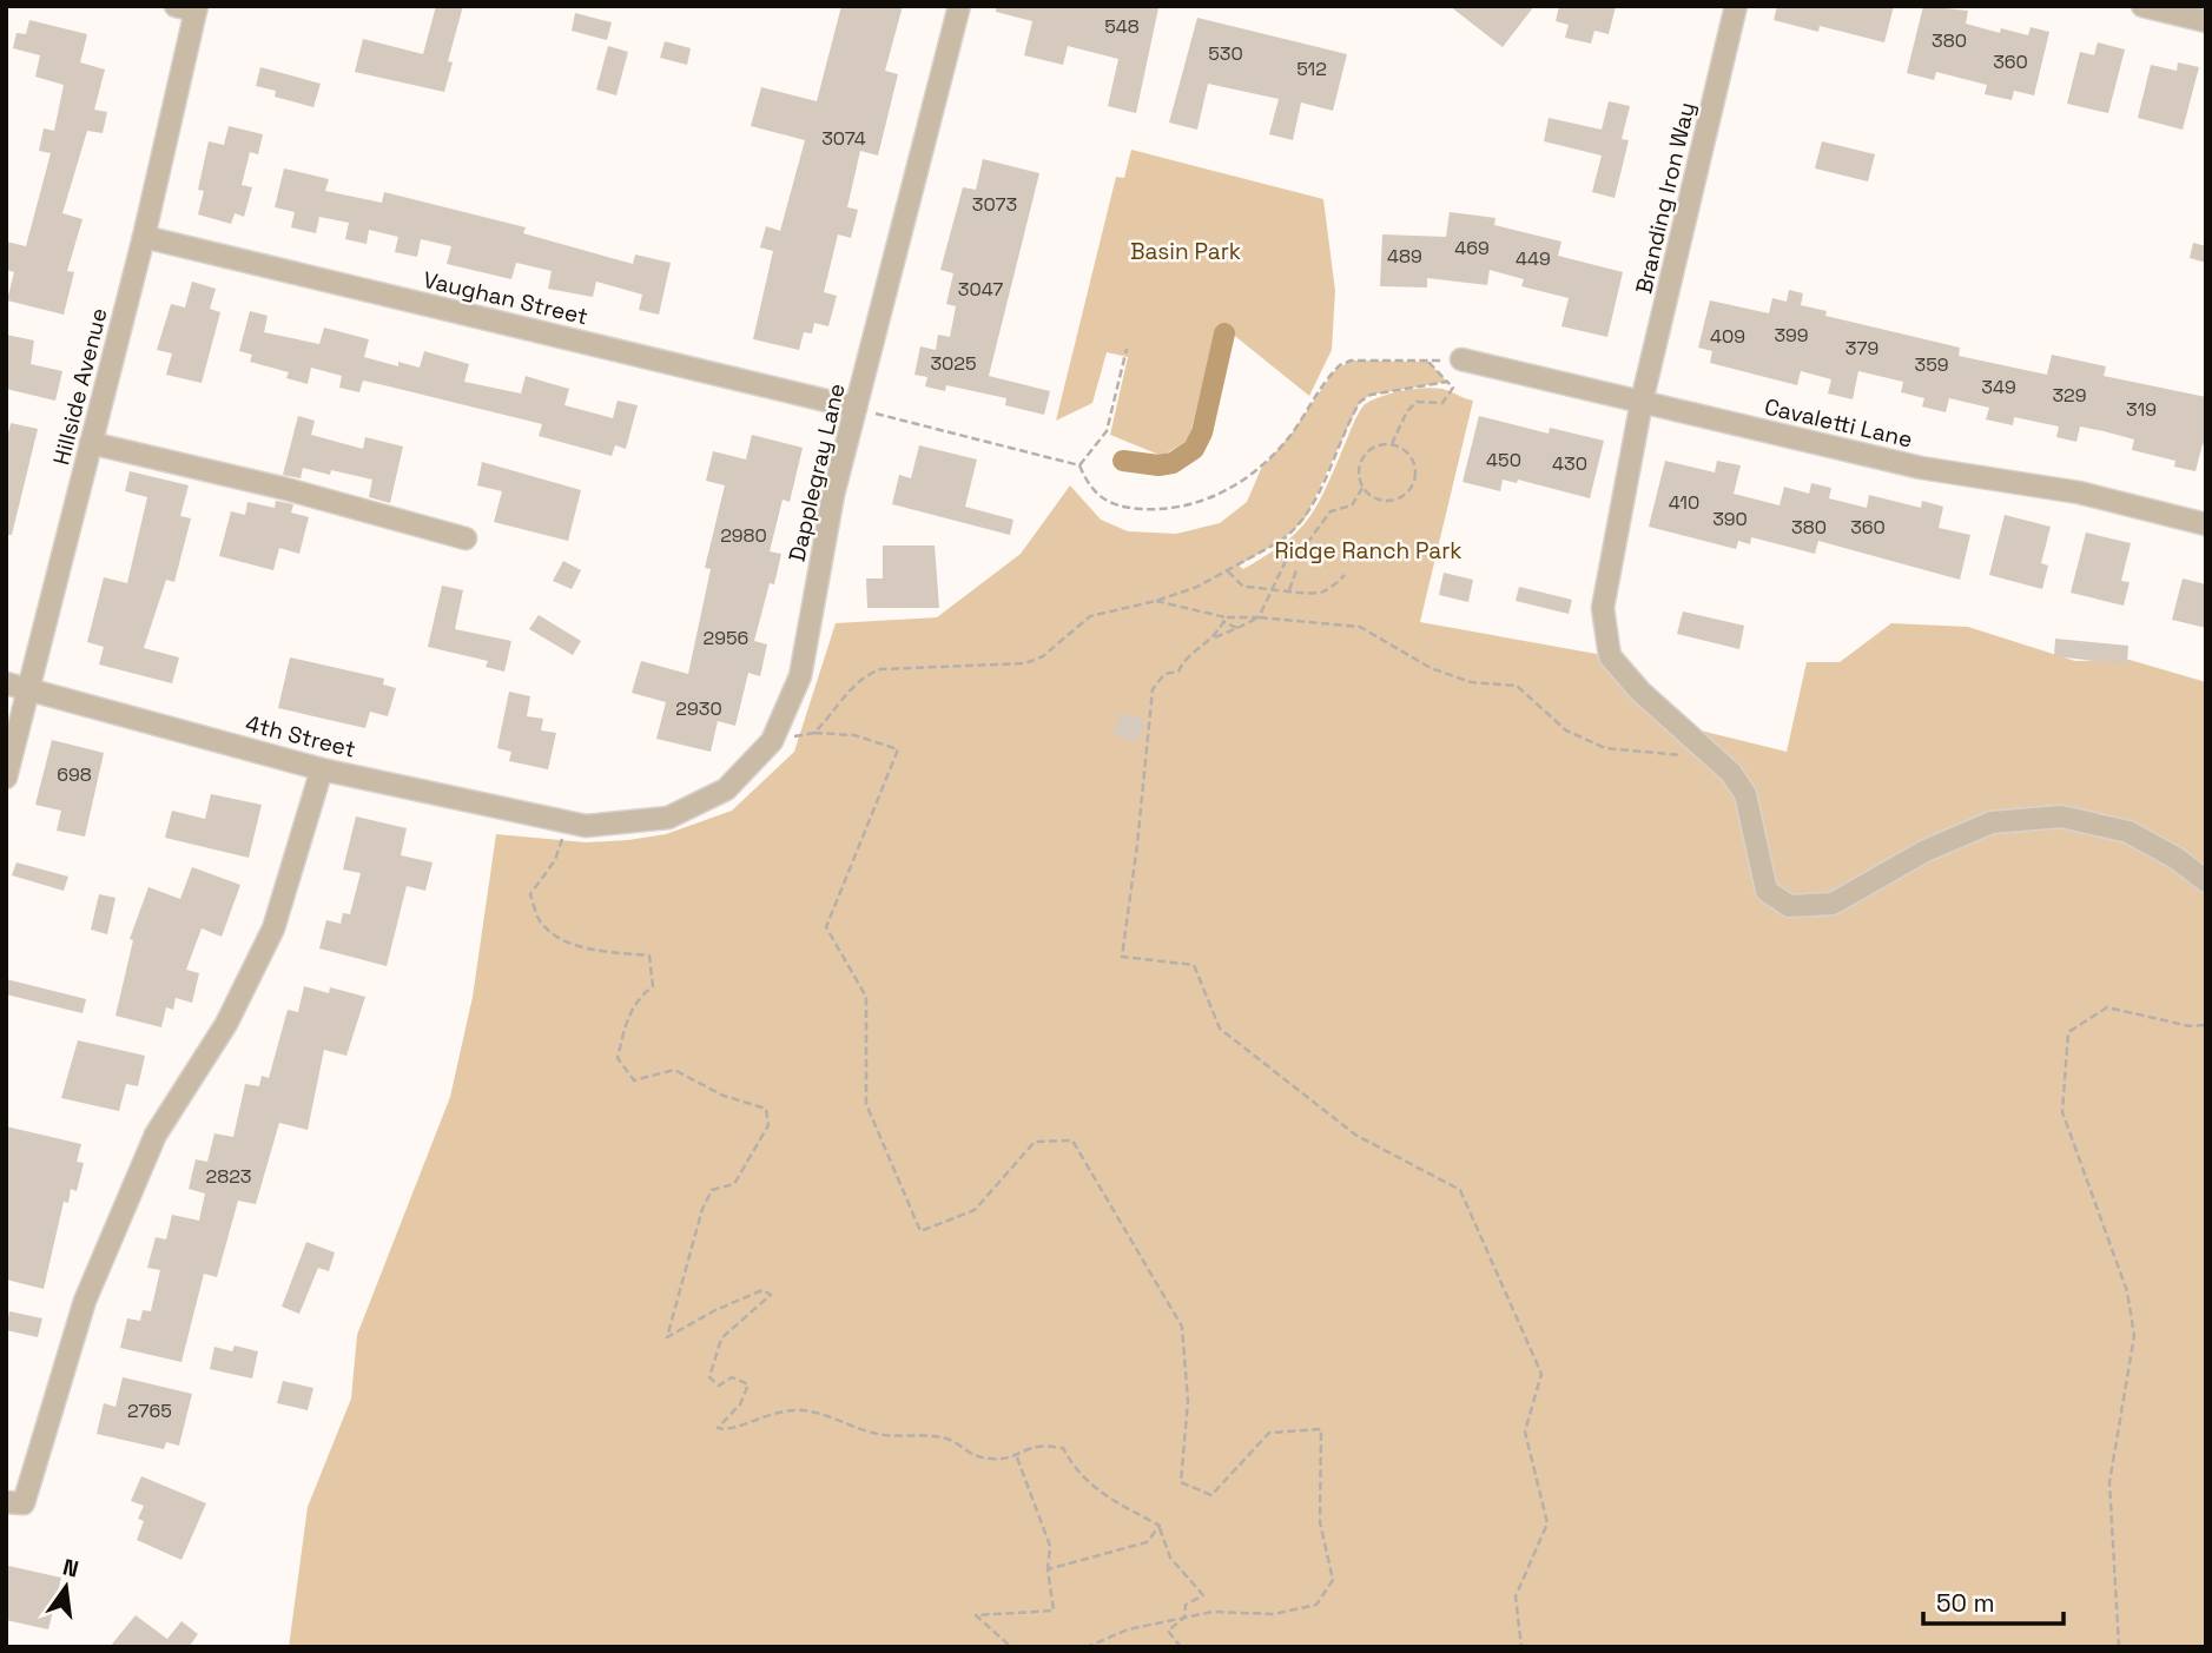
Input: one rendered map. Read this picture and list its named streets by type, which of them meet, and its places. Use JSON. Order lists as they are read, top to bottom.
{
  "streets": {
    "street": [
      "Branding Iron Way",
      "Vaughan Street",
      "Hillside Avenue",
      "Cavaletti Lane",
      "Dapplegray Lane",
      "4th Street"
    ]
  },
  "crossings": [
    ["Branding Iron Way", "Cavaletti Lane"],
    ["Vaughan Street", "Hillside Avenue"],
    ["Vaughan Street", "Dapplegray Lane"],
    ["Hillside Avenue", "4th Street"],
    ["Dapplegray Lane", "4th Street"]
  ],
  "parks": ["Basin Park", "Ridge Ranch Park"],
  "house_numbers": [
    "548",
    "380",
    "530",
    "360",
    "512",
    "3074",
    "3073",
    "469",
    "489",
    "449",
    "3047",
    "399",
    "409",
    "379",
    "3025",
    "359",
    "349",
    "329",
    "319",
    "450",
    "430",
    "410",
    "390",
    "380",
    "360",
    "2980",
    "2956",
    "2930",
    "698",
    "2823",
    "2765"
  ],
  "scale_bar": "50 m",
  "north": "top"
}
